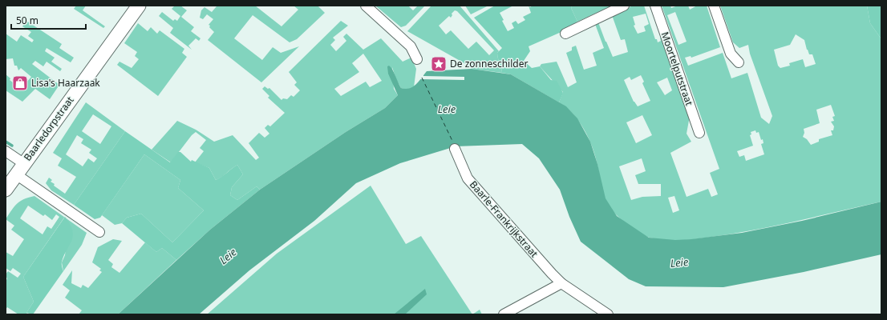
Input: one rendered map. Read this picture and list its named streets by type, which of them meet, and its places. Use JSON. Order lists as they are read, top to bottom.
{
  "streets": {
    "main road": ["Baarledorpstraat"],
    "street": ["Moortelputstraat", "Baarle-Frankrijkstraat"]
  },
  "water": ["Leie"],
  "places": {
    "place": ["De zonneschilder"],
    "shop": ["Lisa's Haarzaak"]
  },
  "scale_bar": "50 m"
}
